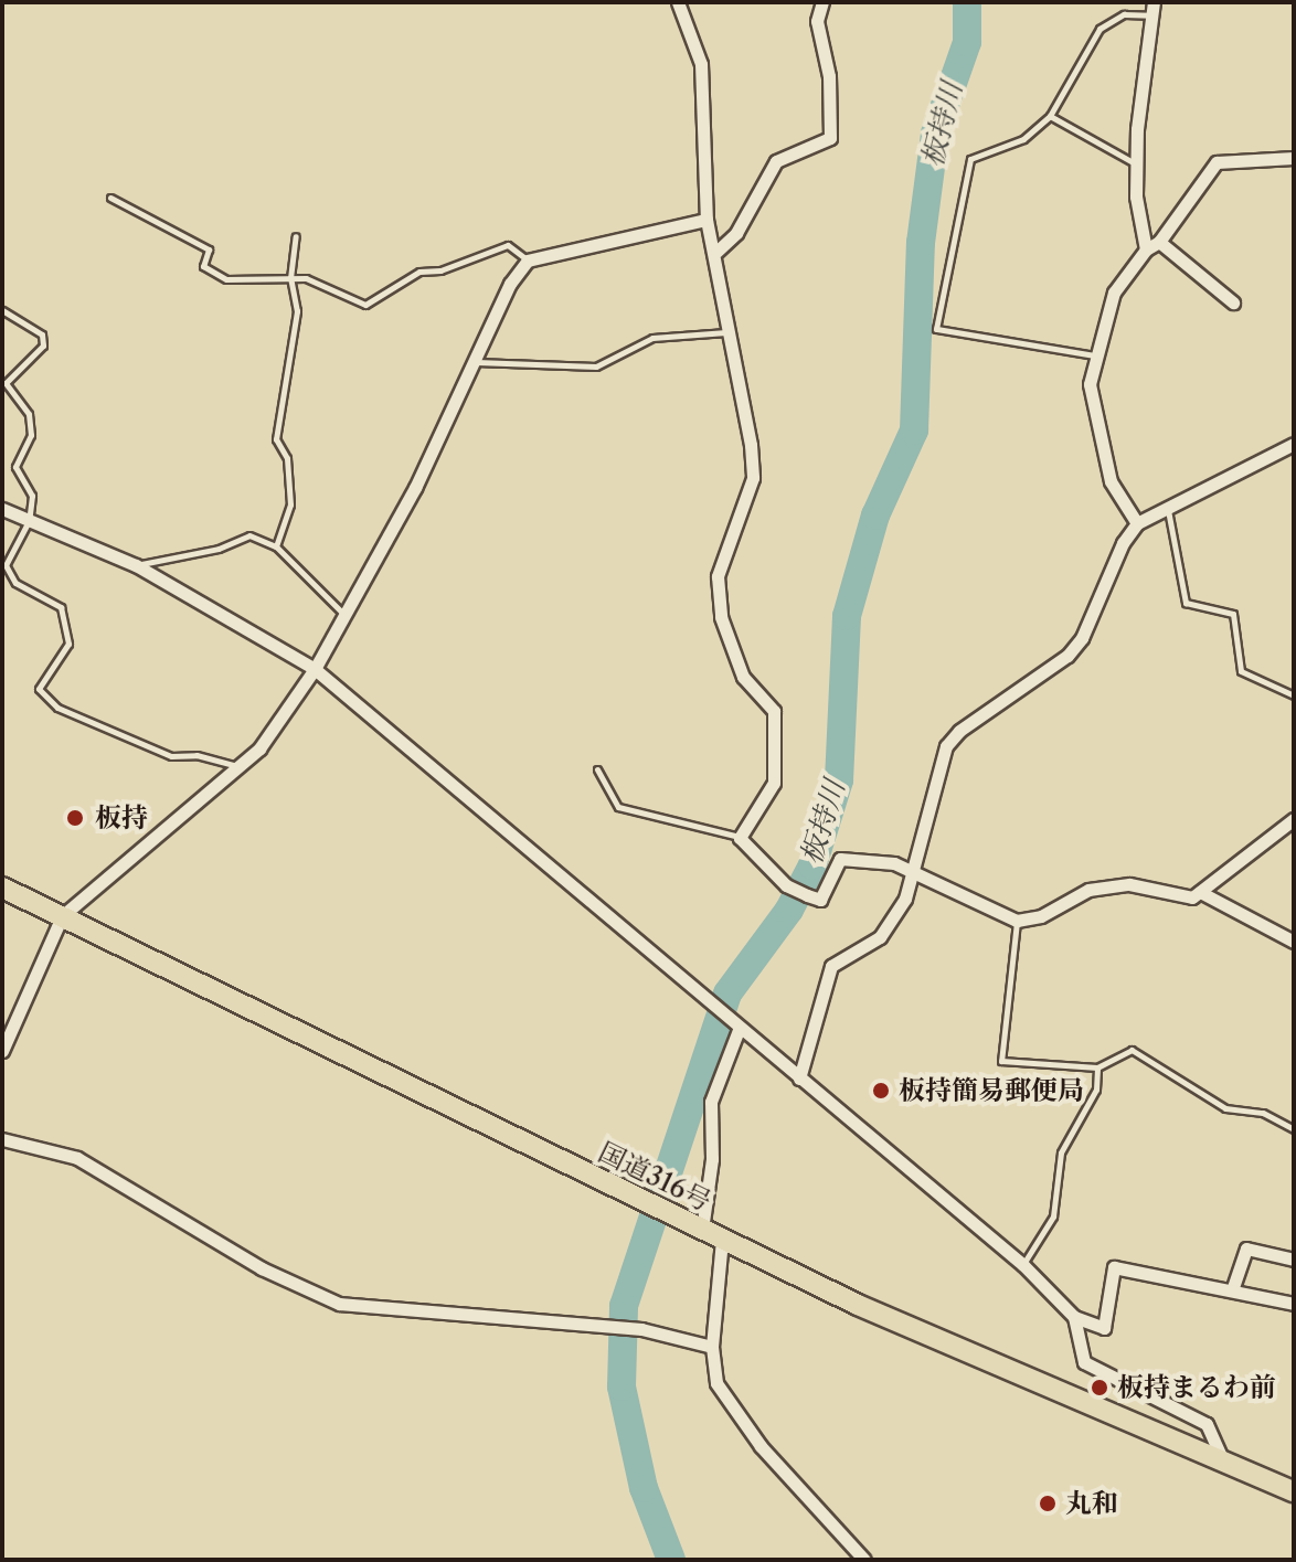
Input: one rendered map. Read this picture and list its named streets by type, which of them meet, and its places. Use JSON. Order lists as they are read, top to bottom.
{
  "streets": {
    "highway": ["国道316号"]
  },
  "water": ["板持川"],
  "places": [
    "板持",
    "板持簡易郵便局",
    "板持まるわ前",
    "丸和"
  ]
}
